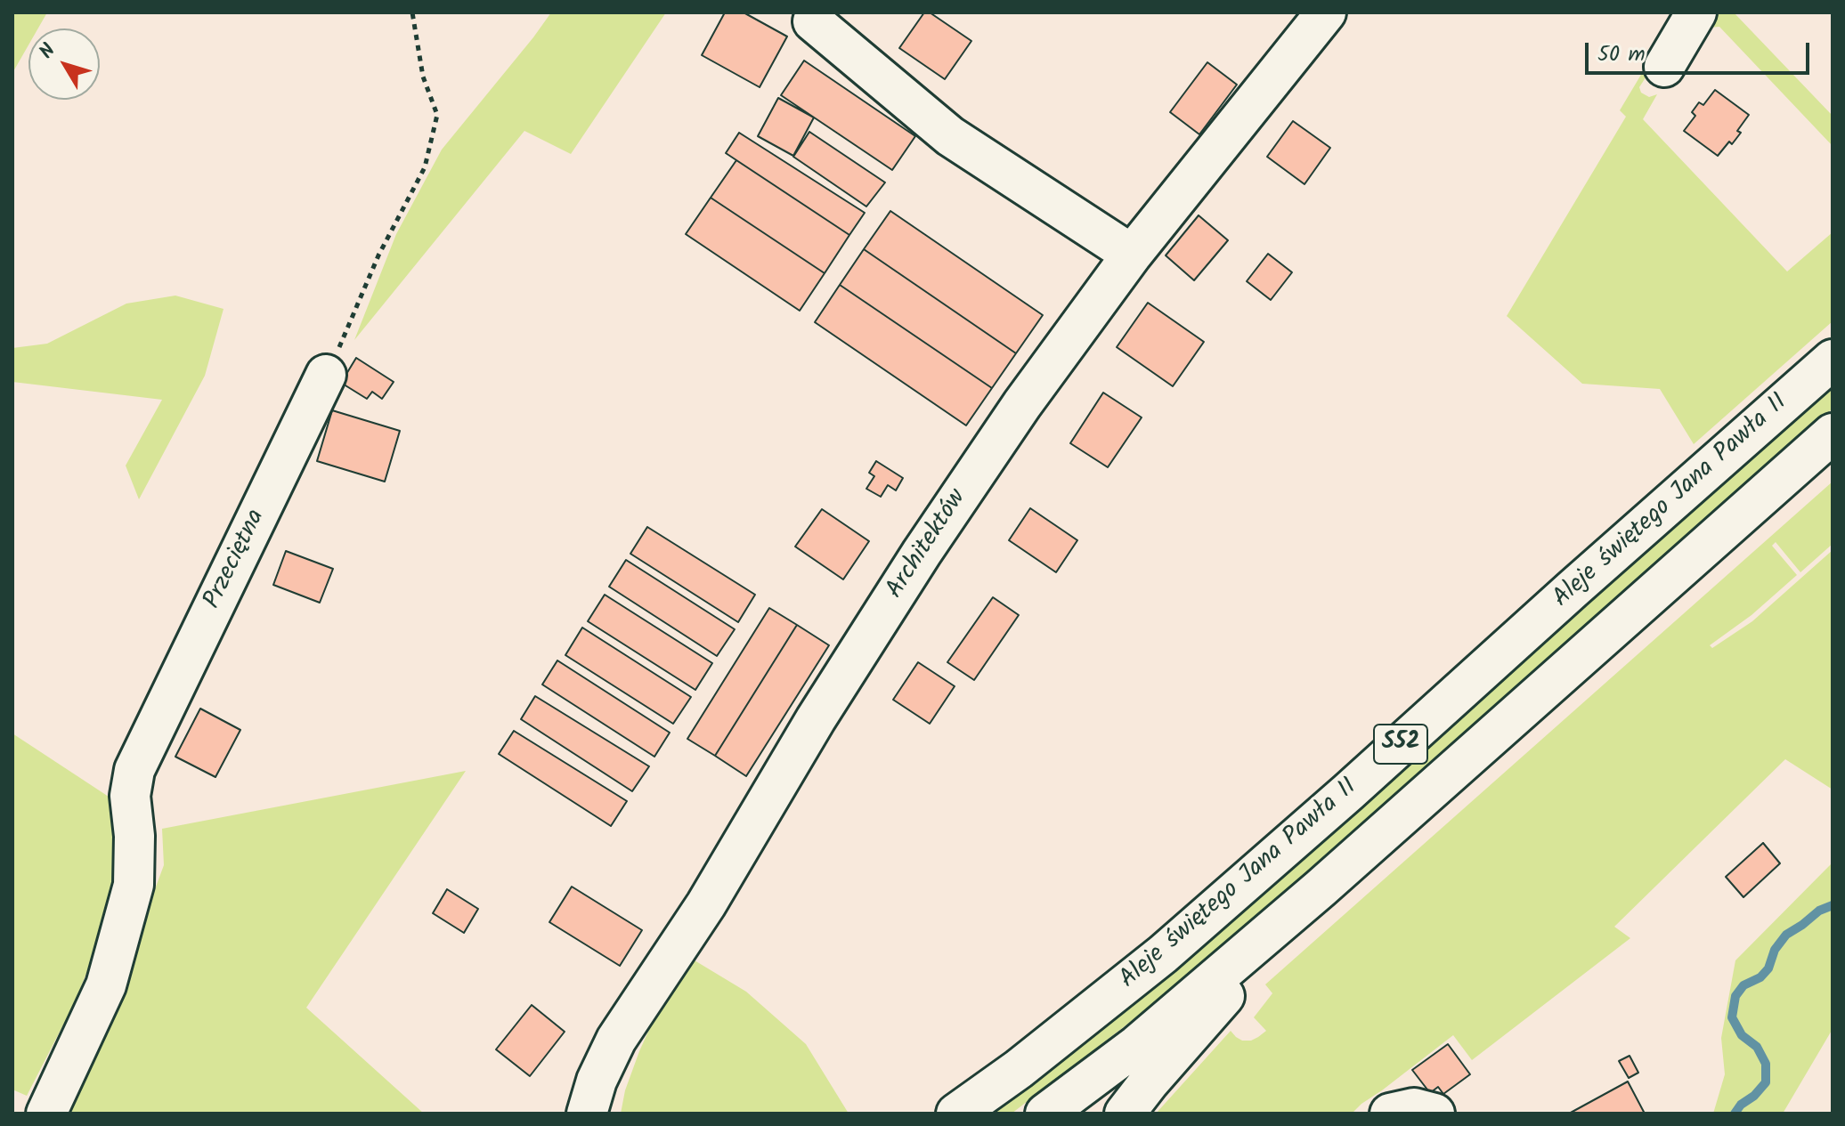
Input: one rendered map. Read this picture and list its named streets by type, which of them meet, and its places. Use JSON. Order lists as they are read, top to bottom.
{
  "streets": {
    "main road": [
      "Aleje świętego Jana Pawła II",
      "Architektów",
      "Przeciętna",
      "S52"
    ]
  },
  "scale_bar": "50 m",
  "north": "top left"
}
